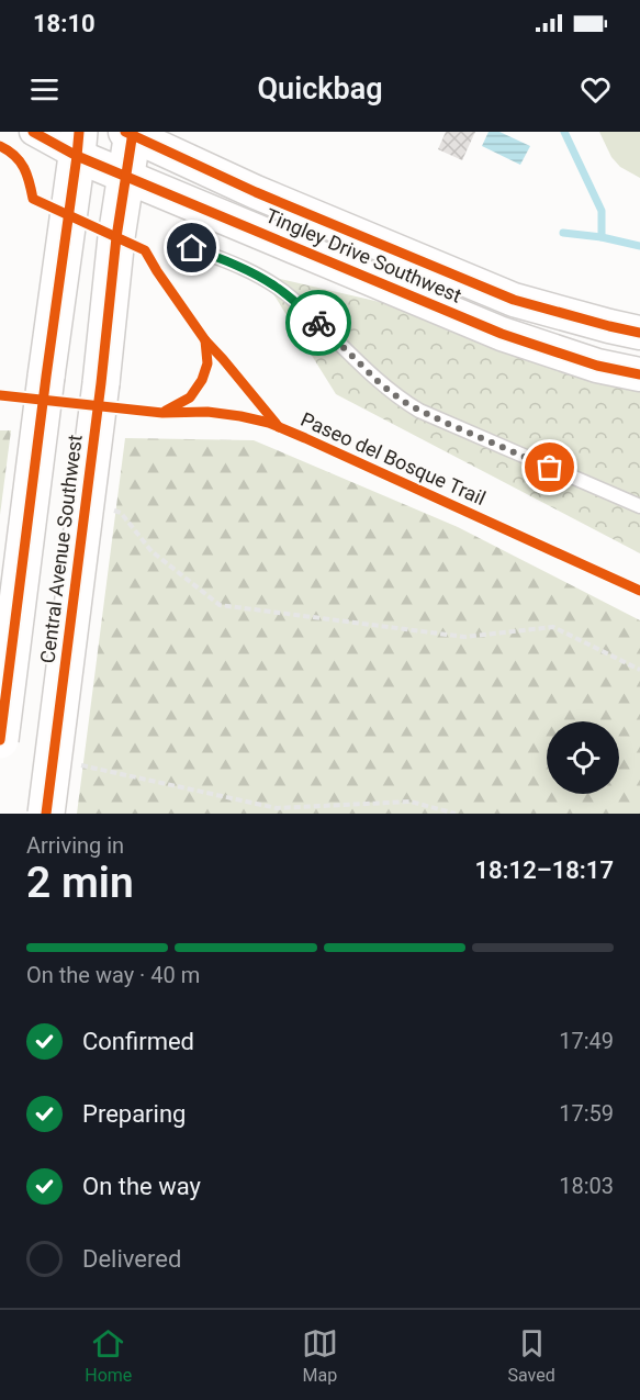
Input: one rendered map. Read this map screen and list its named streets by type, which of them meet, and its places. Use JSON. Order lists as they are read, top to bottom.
{
  "streets": {
    "main road": ["Central Avenue Southwest"],
    "street": ["Tingley Drive Southwest"],
    "cycle path": ["Paseo del Bosque Trail"]
  },
  "crossings": [
    ["Tingley Drive Southwest", "Central Avenue Southwest"]
  ],
  "page": {
    "status": "18:10",
    "header": "Quickbag",
    "heading": ["2 min", "Arriving in", "18:12–18:17"],
    "bar": "On the way · 40 m",
    "list": [
      ["Confirmed", "17:49"],
      ["Preparing", "17:59"],
      ["On the way", "18:03"],
      "Delivered"
    ],
    "tabs": ["Home", "Map", "Saved"]
  }
}
